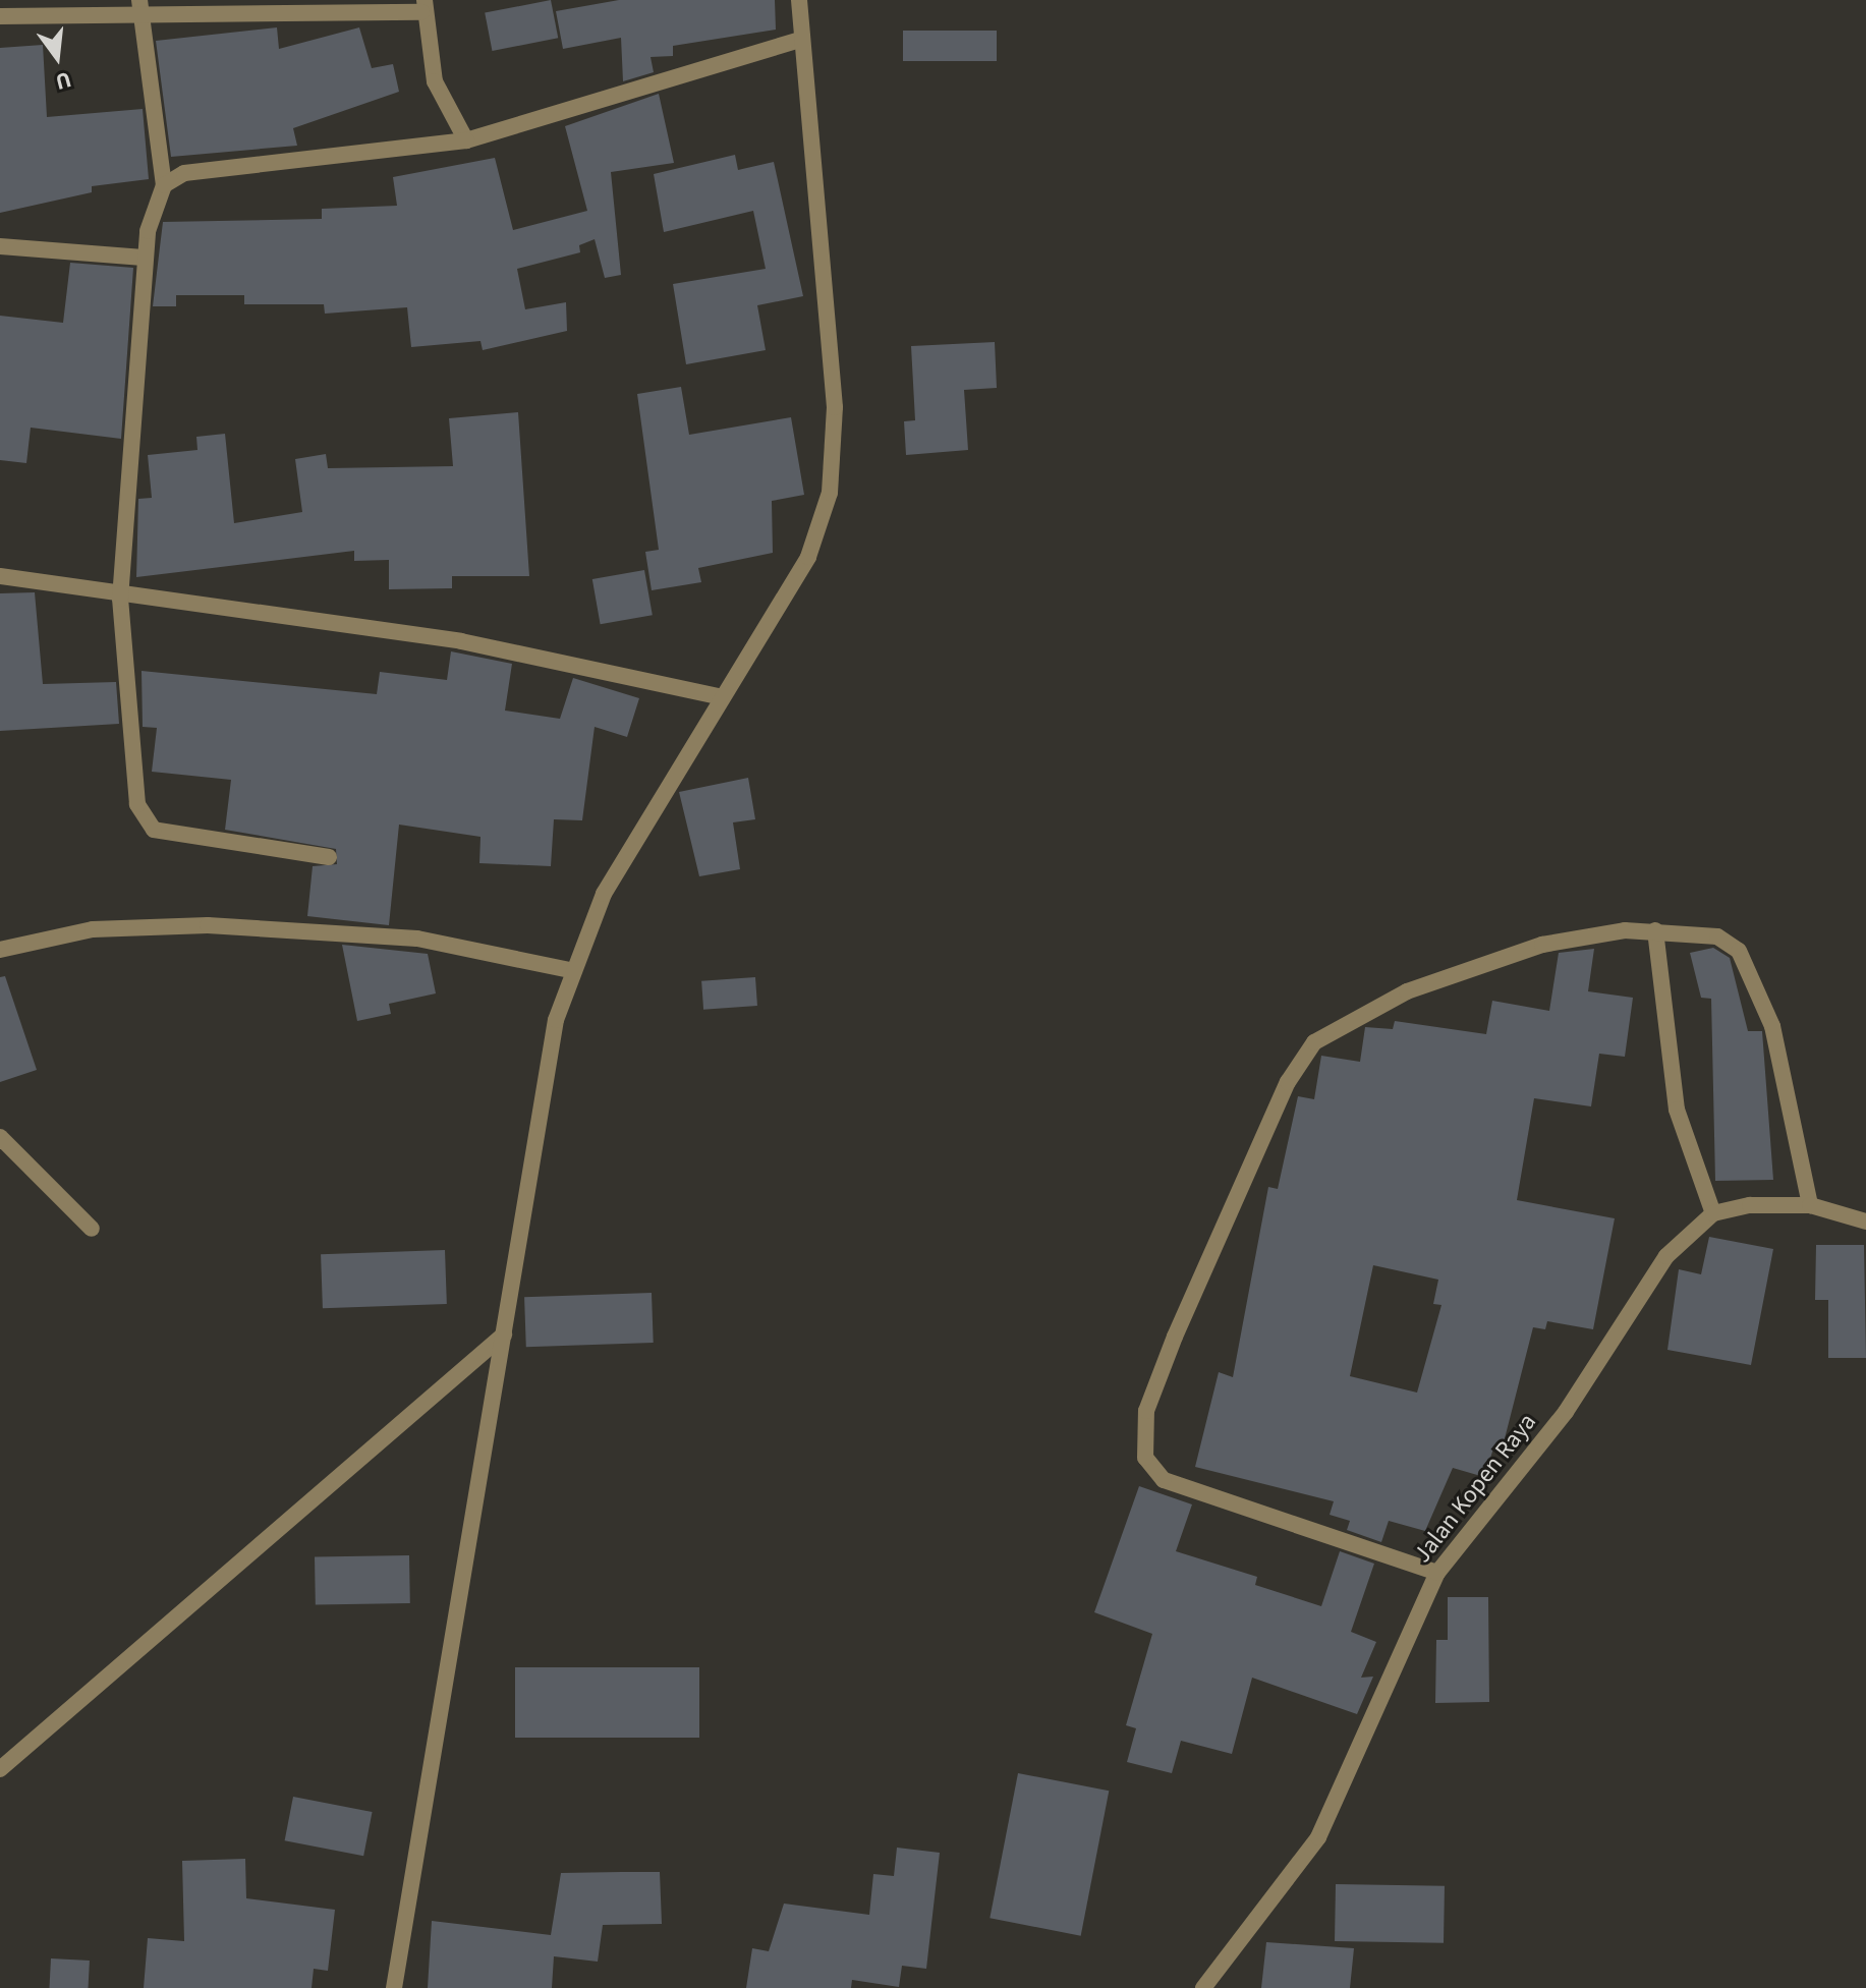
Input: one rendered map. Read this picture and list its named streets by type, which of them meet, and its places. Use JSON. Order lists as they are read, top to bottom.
{
  "streets": {
    "street": ["Jalan Kopen Raya"]
  },
  "north": "bottom"
}
